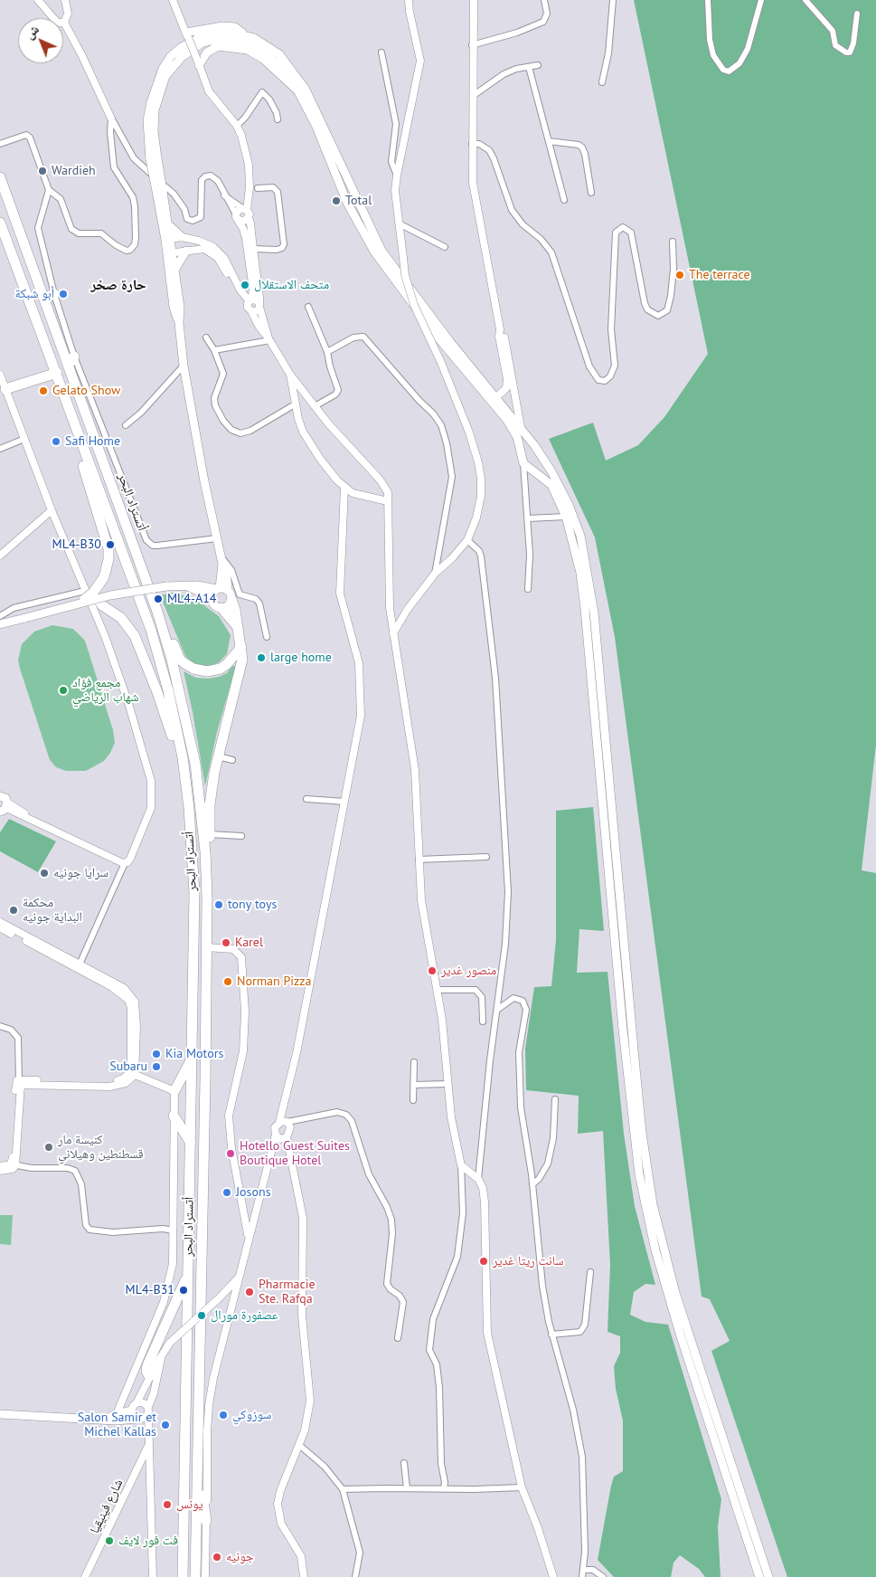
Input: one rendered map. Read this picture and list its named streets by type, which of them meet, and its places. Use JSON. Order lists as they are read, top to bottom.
{
  "streets": {
    "highway": ["أتستراد البحر"],
    "street": ["شارع فينيقيا"]
  },
  "districts": ["حارة صخر"],
  "places": [
    "Wardieh",
    "Total",
    "The terrace",
    "متحف الاستقلال",
    "أبو شبكة",
    "Gelato Show",
    "Safi Home",
    "ML4-B30",
    "ML4-A14",
    "large home",
    "مجمع فؤاد شهاب الرياضي",
    "سرايا جونيه",
    "tony toys",
    "محكمة البداية جونيه",
    "Karel",
    "منصور غدير",
    "Norman Pizza",
    "Kia Motors",
    "Subaru",
    "كنيسة مار قسطنطين وهيلاني",
    "Hotello Guest Suites Boutique Hotel",
    "Josons",
    "سانت ريتا غدير",
    "ML4-B31",
    "Pharmacie Ste. Rafqa",
    "عصفورة مورال",
    "سوزوكي",
    "Salon Samir et Michel Kallas",
    "يونس",
    "فت فور لايف",
    "جونيه"
  ],
  "north": "top left"
}
